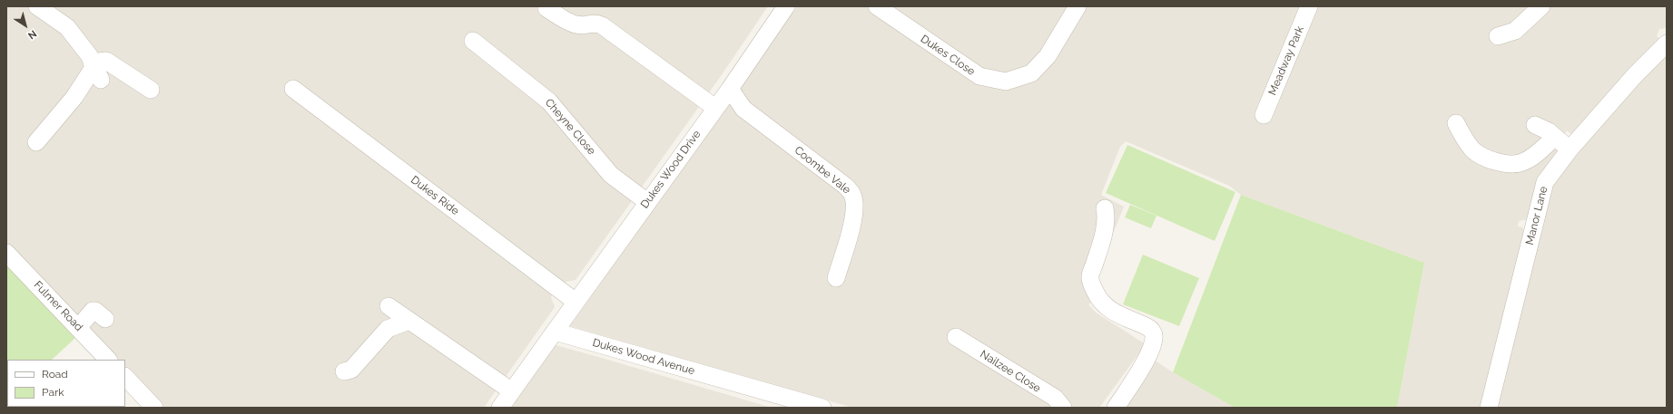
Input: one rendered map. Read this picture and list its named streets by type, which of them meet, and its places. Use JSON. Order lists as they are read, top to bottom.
{
  "streets": {
    "street": [
      "Dukes Close",
      "Meadway Park",
      "Cheyne Close",
      "Dukes Wood Drive",
      "Coombe Vale",
      "Dukes Ride",
      "Manor Lane",
      "Fulmer Road",
      "Dukes Wood Avenue",
      "Nailzee Close"
    ]
  },
  "crossings": [
    ["Cheyne Close", "Dukes Wood Drive"],
    ["Dukes Wood Drive", "Coombe Vale"],
    ["Dukes Wood Drive", "Dukes Ride"],
    ["Dukes Wood Drive", "Dukes Wood Avenue"]
  ],
  "legend": ["Road", "Park"],
  "north": "bottom right"
}
